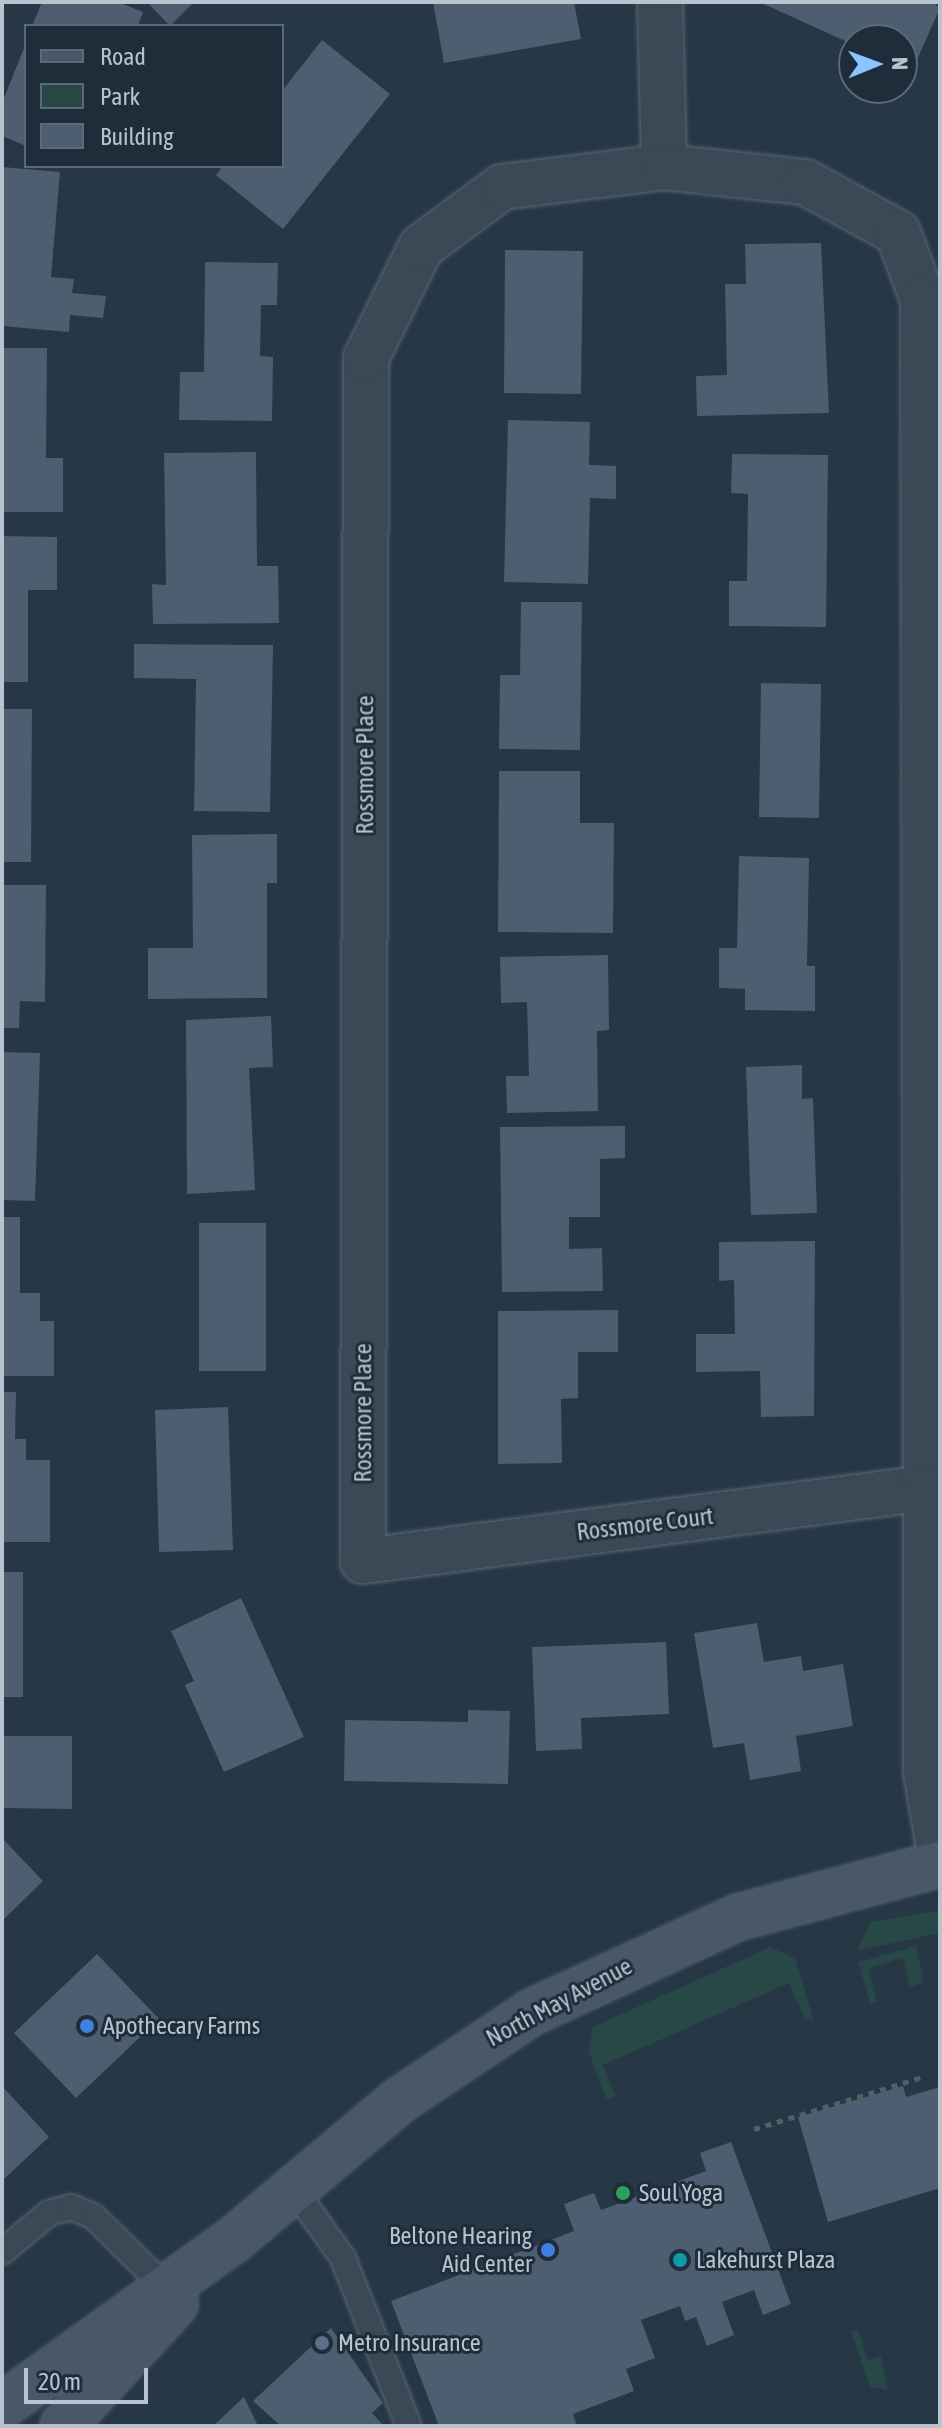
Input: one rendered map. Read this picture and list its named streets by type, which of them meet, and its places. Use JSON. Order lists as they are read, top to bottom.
{
  "streets": {
    "main road": ["North May Avenue"],
    "street": ["Rossmore Place", "Rossmore Court"]
  },
  "crossings": [
    ["Rossmore Place", "Rossmore Court"]
  ],
  "places": [
    "Apothecary Farms",
    "Soul Yoga",
    "Beltone Hearing Aid Center",
    "Lakehurst Plaza",
    "Metro Insurance"
  ],
  "legend": ["Road", "Park", "Building"],
  "scale_bar": "20 m",
  "north": "right"
}
